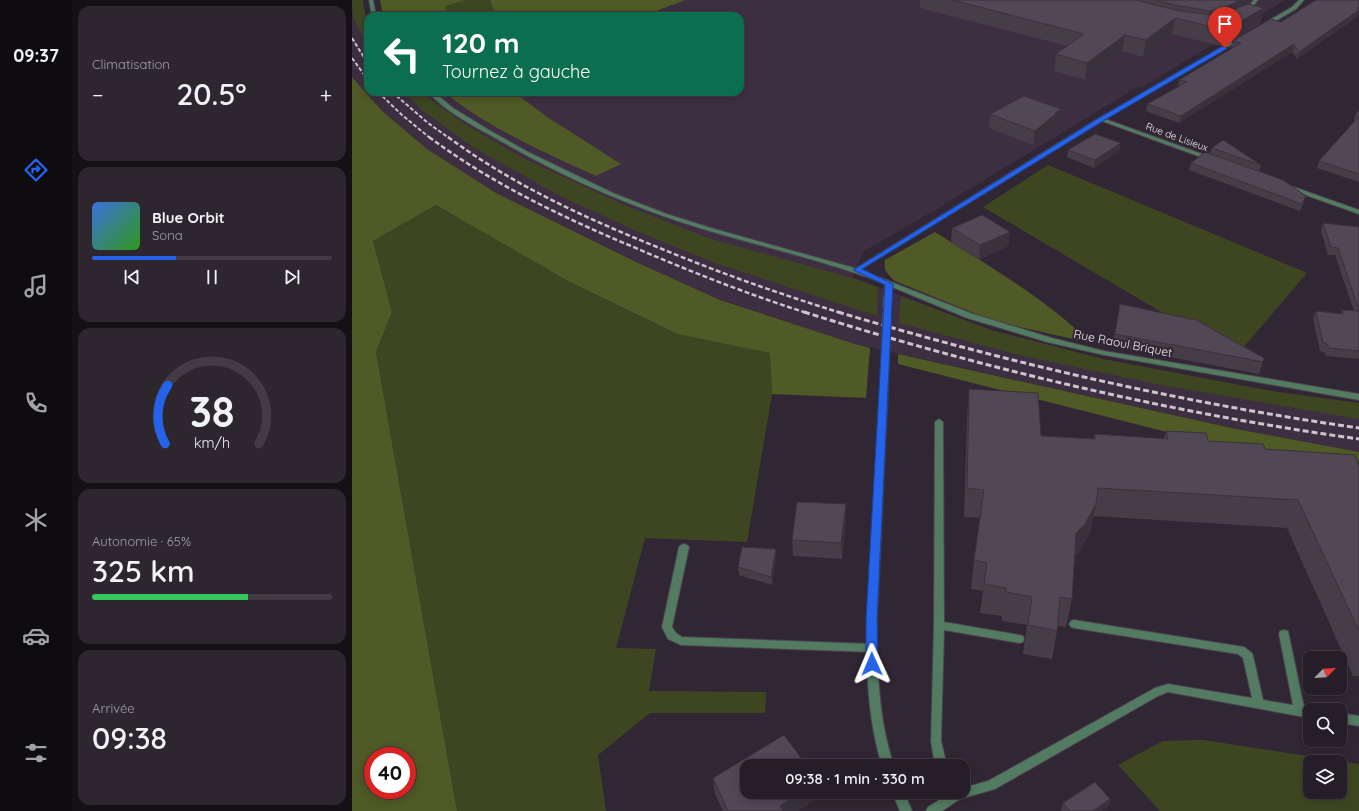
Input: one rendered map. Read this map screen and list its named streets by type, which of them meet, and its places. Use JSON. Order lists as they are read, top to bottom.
{
  "streets": {
    "street": ["Rue de Lisieux", "Rue Raoul Briquet"]
  },
  "north": "top right",
  "page": {
    "tabs": "09:37",
    "tile": [
      "Climatisation",
      ["Autonomie · 65%", "325 km"],
      ["Arrivée", "09:38"]
    ],
    "turn": ["120 m", "Tournez à gauche"],
    "heat": ["−", "20.5°", "+"],
    "song": ["Blue Orbit", "Sona"],
    "limit": "40",
    "trip": "09:38 · 1 min · 330 m",
    "gauge": ["38", "km/h"]
  }
}
